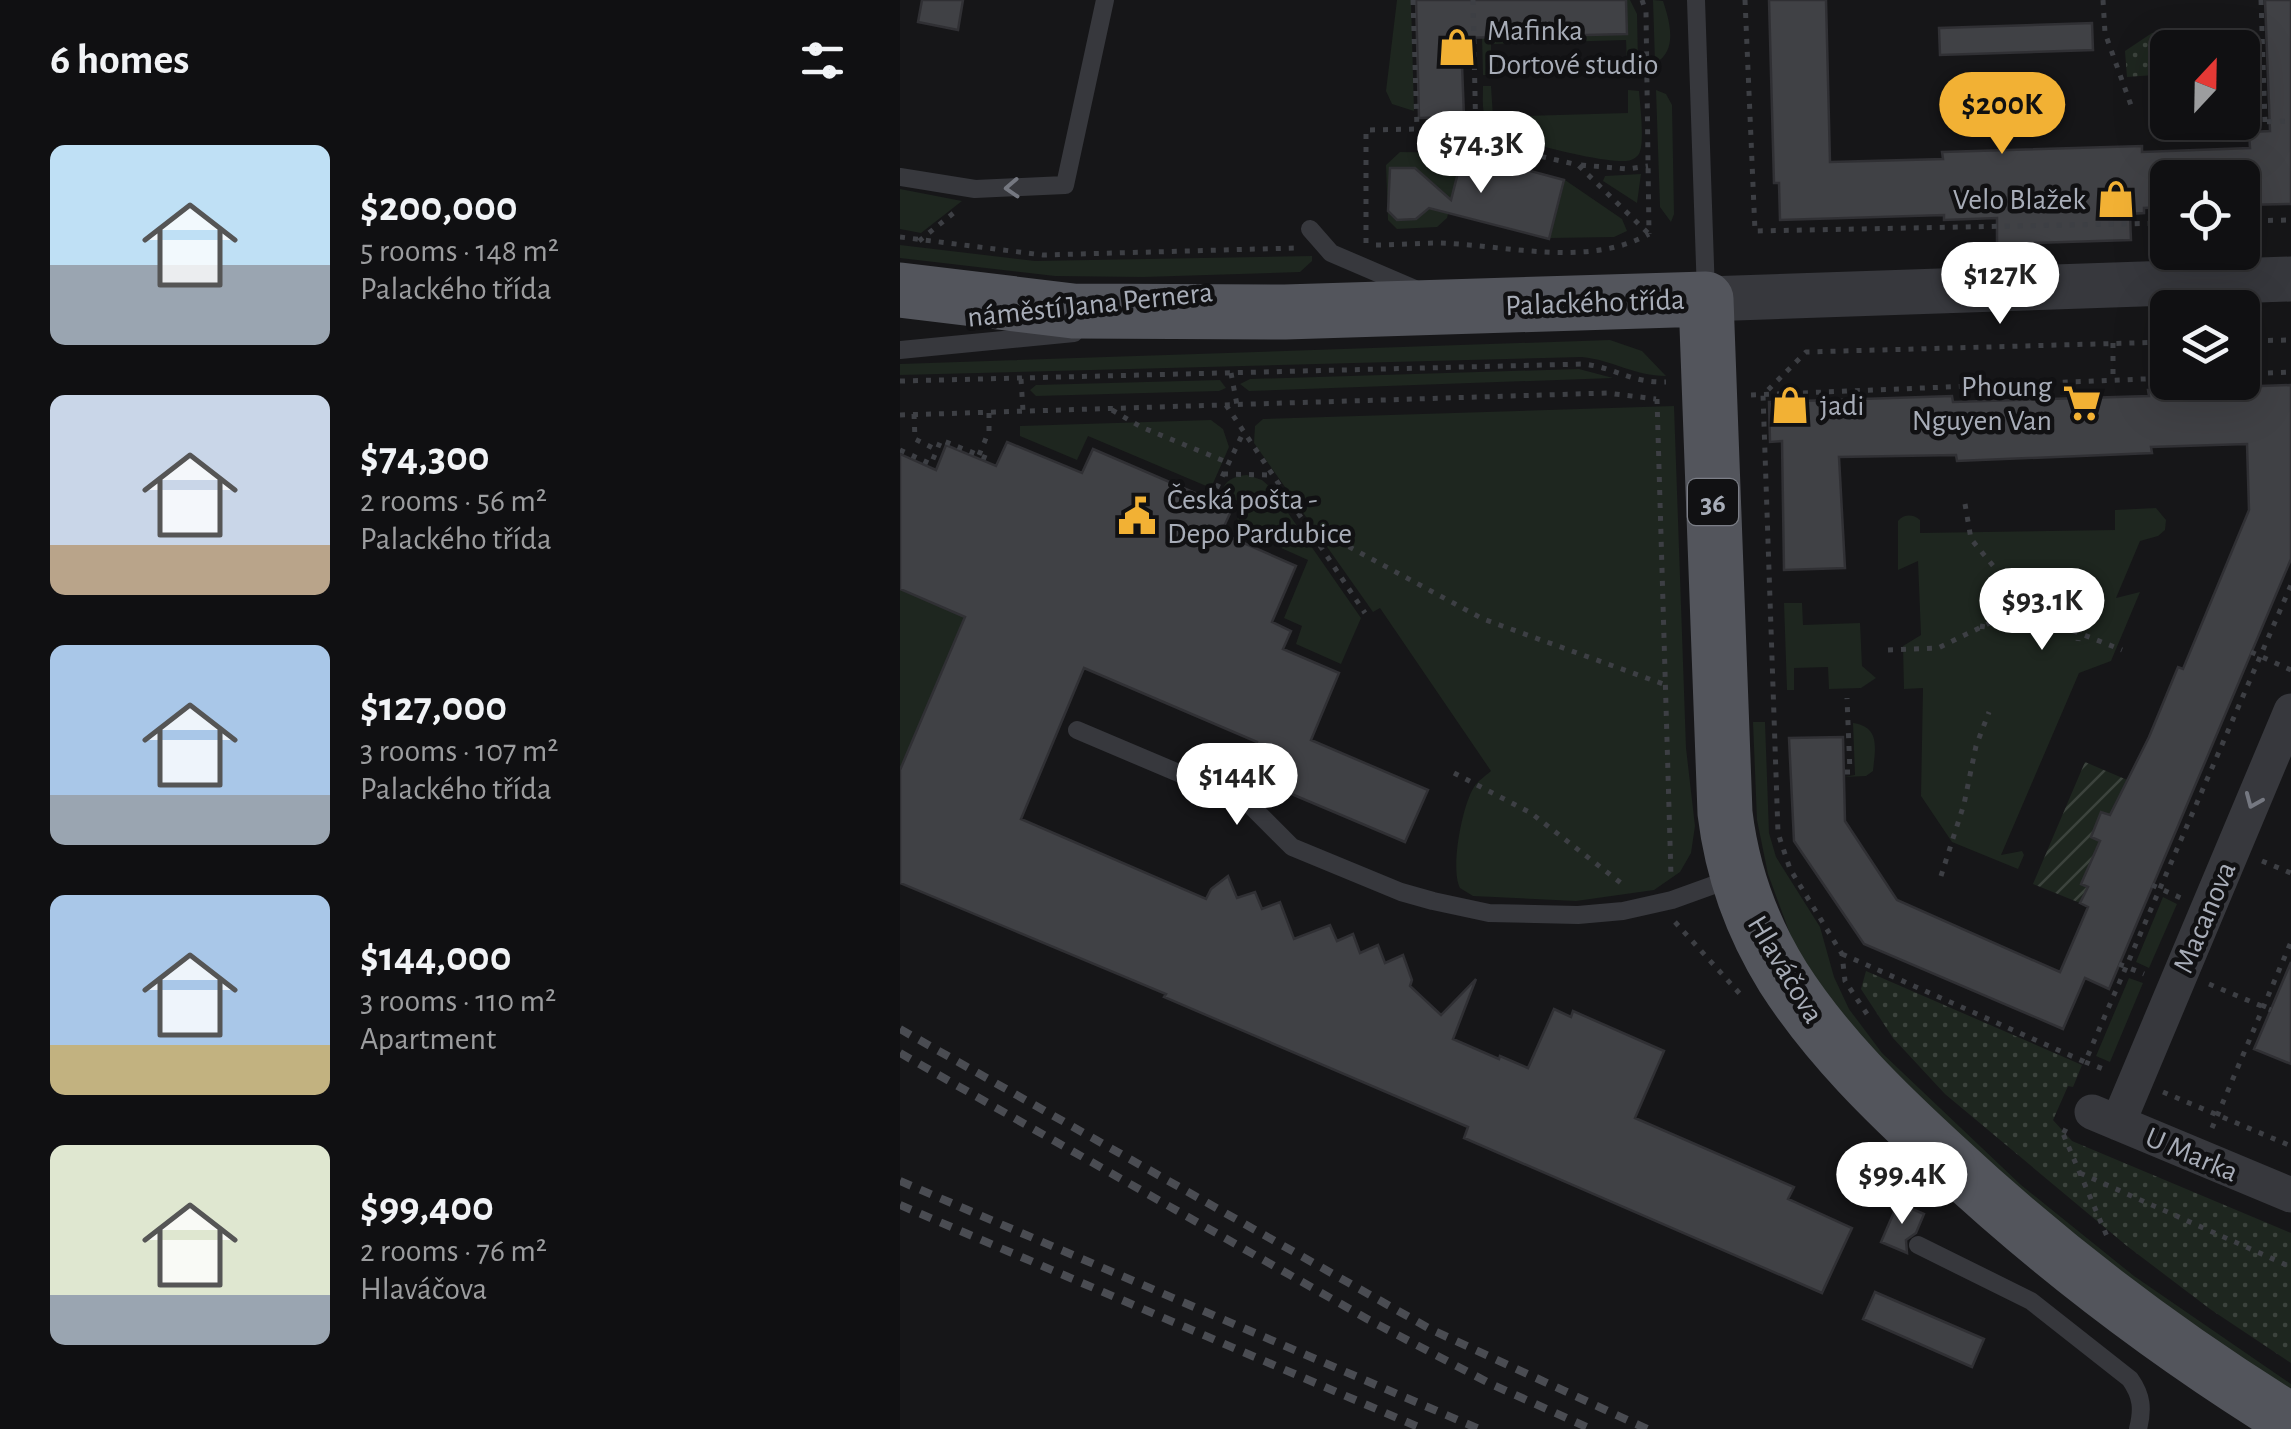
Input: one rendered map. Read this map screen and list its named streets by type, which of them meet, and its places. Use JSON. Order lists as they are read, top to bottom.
{
  "streets": {
    "main road": ["Palackého třída", "36", "Hlaváčova"],
    "street": ["Macanova", "U Marka"],
    "lane": ["náměstí Jana Pernera"]
  },
  "crossings": [
    ["Palackého třída", "náměstí Jana Pernera"],
    ["Palackého třída", "Hlaváčova"],
    ["Macanova", "U Marka"]
  ],
  "one_way": ["Macanova"],
  "places": {
    "shop": ["Mafinka Dortové studio", "Velo Blažek", "jadi"],
    "supermarket": ["Phoung Nguyen Van"],
    "public building": ["Česká pošta - Depo Pardubice"]
  },
  "north": "top",
  "page": {
    "heading": "6 homes",
    "price": [
      "$200K",
      "$74.3K",
      "$127K",
      "$93.1K",
      "$144K",
      "$99.4K"
    ],
    "list": [
      {
        "name": "$200,000",
        "note": "5 rooms · 148 m² · Palackého třída"
      },
      {
        "name": "$74,300",
        "note": "2 rooms · 56 m² · Palackého třída"
      },
      {
        "name": "$127,000",
        "note": "3 rooms · 107 m² · Palackého třída"
      },
      {
        "name": "$144,000",
        "note": "3 rooms · 110 m² · Apartment"
      },
      {
        "name": "$99,400",
        "note": "2 rooms · 76 m² · Hlaváčova"
      }
    ]
  }
}
